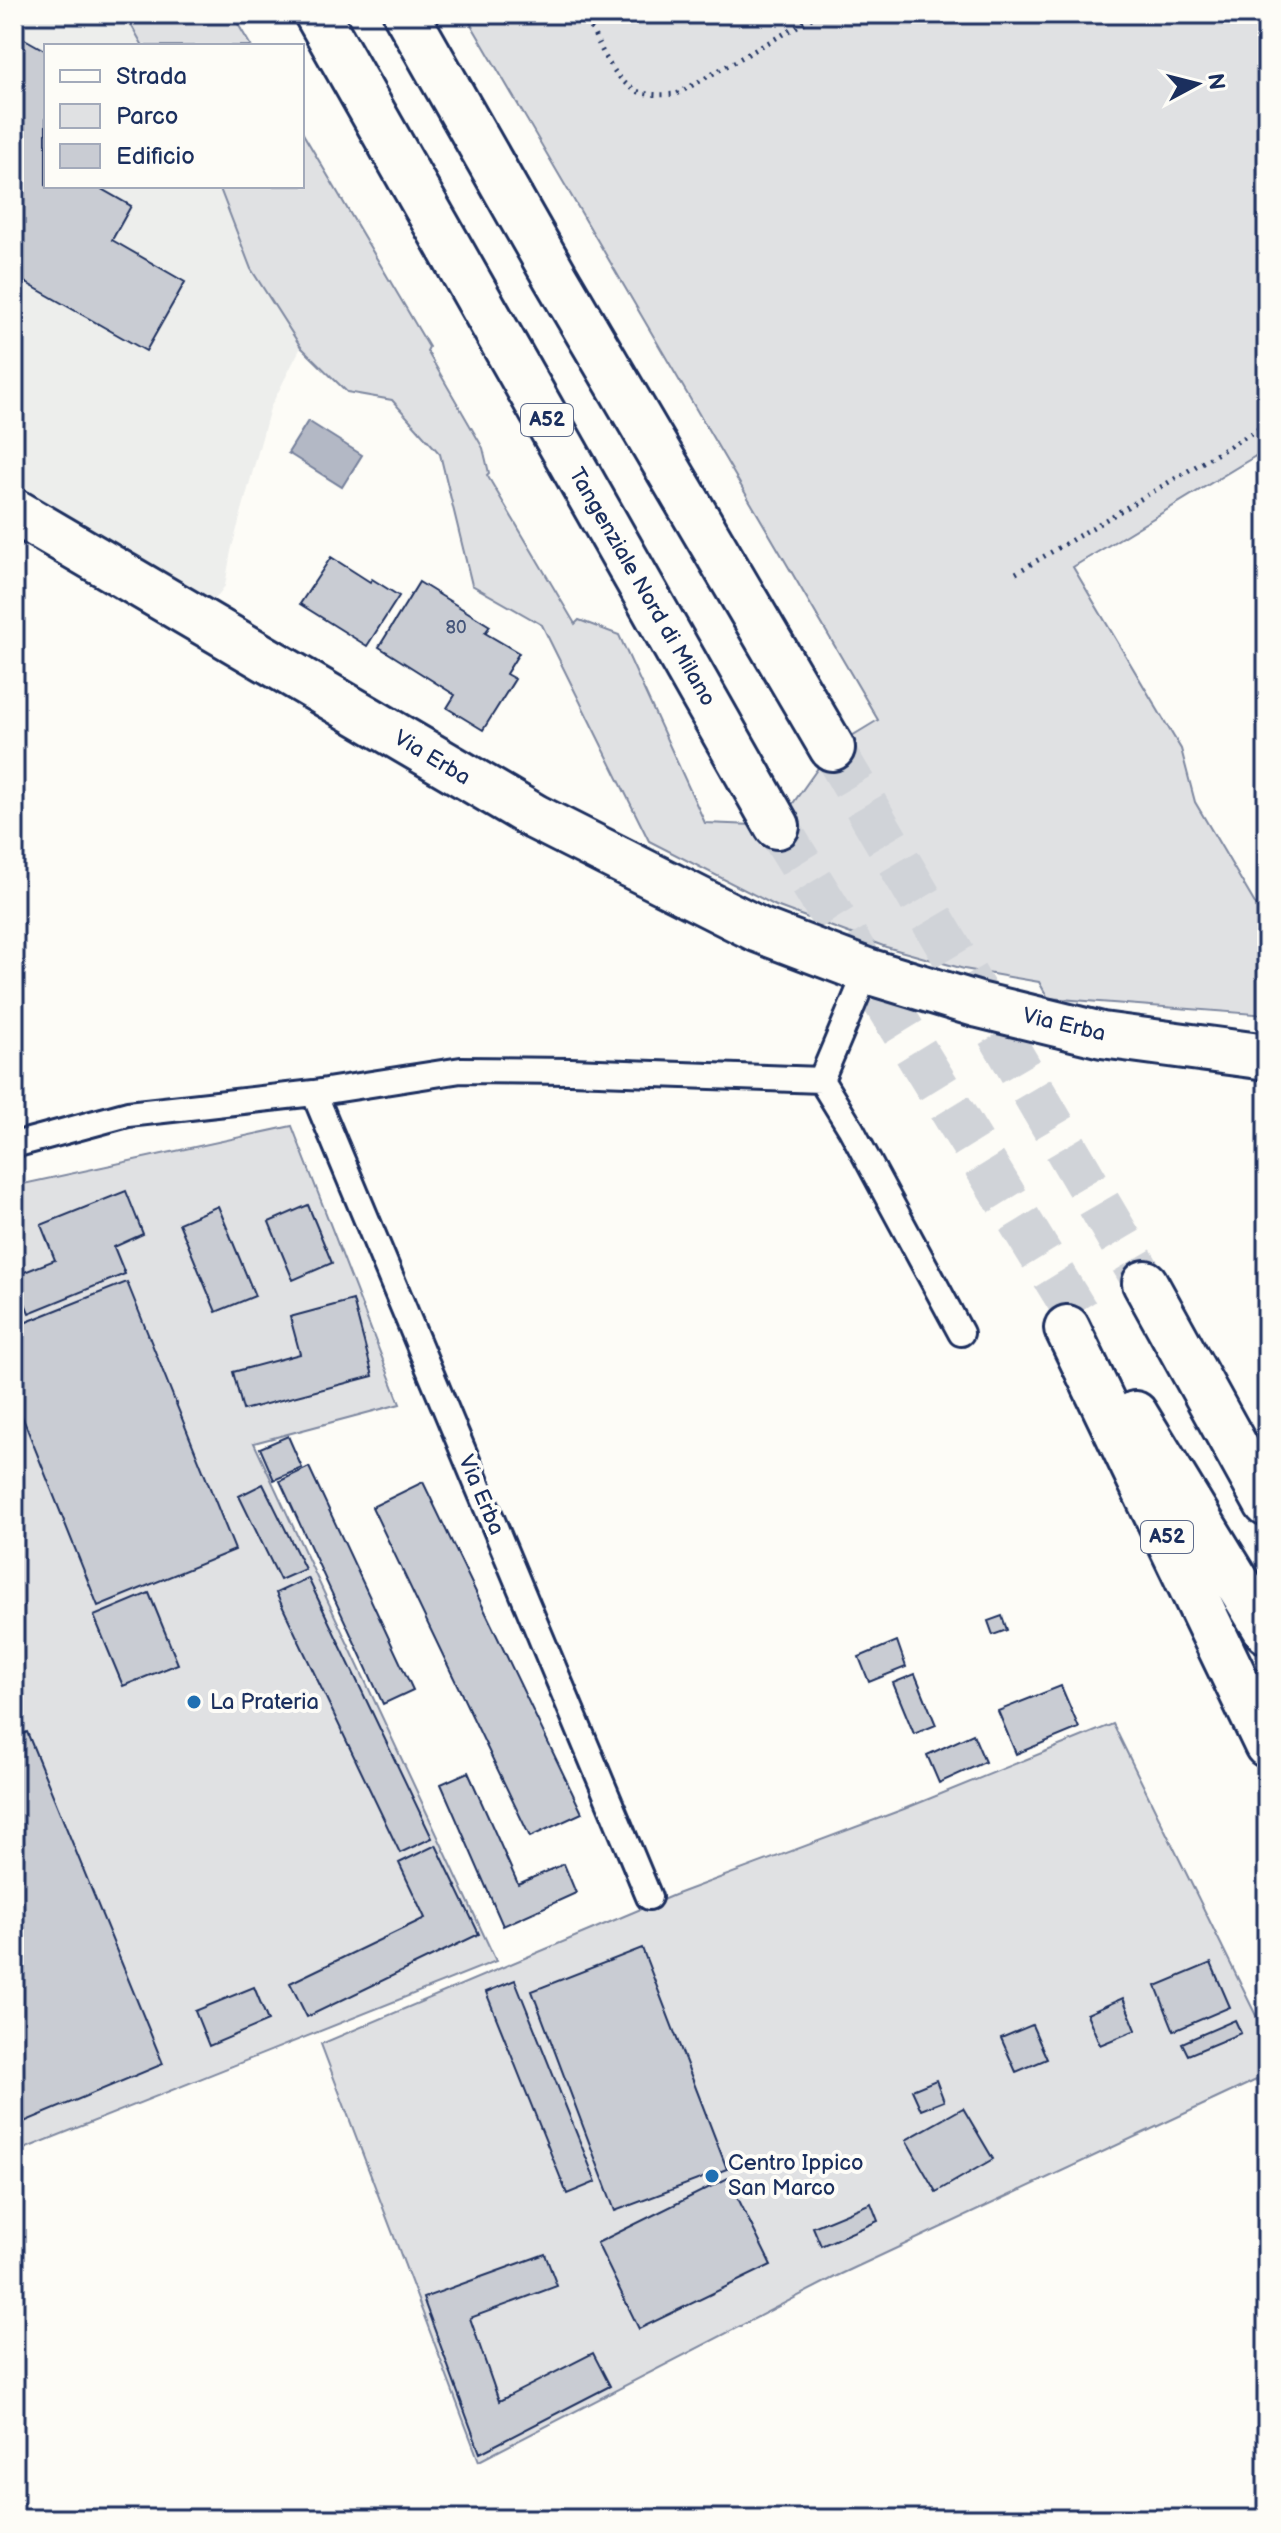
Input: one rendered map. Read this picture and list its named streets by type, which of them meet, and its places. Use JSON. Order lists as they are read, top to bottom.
{
  "streets": {
    "main road": ["A52", "Tangenziale Nord di Milano", "Via Erba"]
  },
  "places": ["La Prateria", "Centro Ippico San Marco"],
  "house_numbers": ["80"],
  "legend": ["Strada", "Parco", "Edificio"],
  "north": "right"
}
